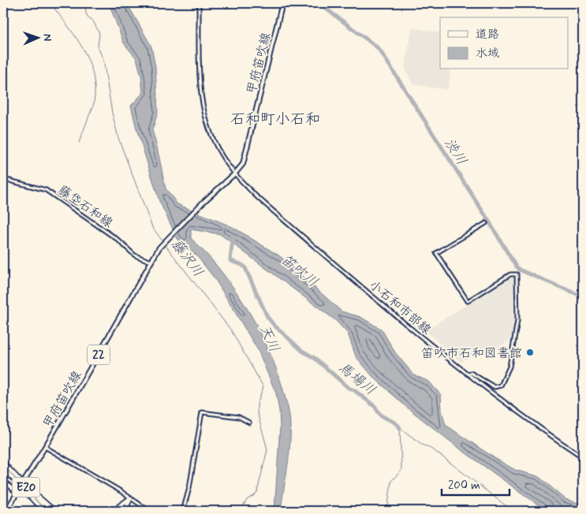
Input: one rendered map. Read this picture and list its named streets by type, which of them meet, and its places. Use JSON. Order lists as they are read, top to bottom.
{
  "streets": {
    "highway": ["E20"],
    "main road": [
      "甲府笛吹線",
      "藤垈石和線",
      "小石和市部線",
      "22"
    ]
  },
  "crossings": [
    ["甲府笛吹線", "藤垈石和線"],
    ["甲府笛吹線", "小石和市部線"]
  ],
  "districts": ["石和町小石和"],
  "water": [
    "渋川",
    "藤沢川",
    "笛吹川",
    "天川",
    "馬場川"
  ],
  "places": ["笛吹市石和図書館"],
  "legend": ["道路", "水域"],
  "scale_bar": "200 m",
  "north": "right"
}
